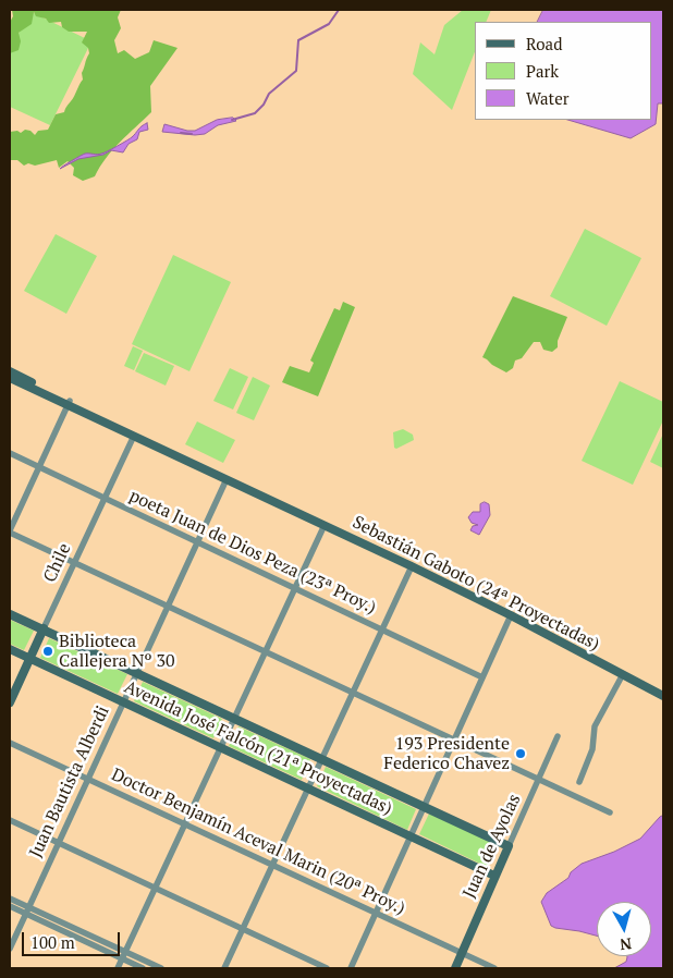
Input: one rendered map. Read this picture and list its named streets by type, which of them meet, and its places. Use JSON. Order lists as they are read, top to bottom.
{
  "streets": {
    "main road": [
      "Chile",
      "Sebastián Gaboto (24ª Proyectadas)",
      "Avenida José Falcón (21ª Proyectadas)",
      "Juan de Ayolas"
    ],
    "street": ["poeta Juan de Dios Peza (23ª Proy.)", "Juan Bautista Alberdi", "Doctor Benjamín Aceval Marin (20ª Proy.)"]
  },
  "crossings": [
    ["poeta Juan de Dios Peza (23ª Proy.)", "Chile"],
    ["poeta Juan de Dios Peza (23ª Proy.)", "Juan Bautista Alberdi"],
    ["Chile", "Avenida José Falcón (21ª Proyectadas)"],
    ["Sebastián Gaboto (24ª Proyectadas)", "Juan Bautista Alberdi"],
    ["Avenida José Falcón (21ª Proyectadas)", "Juan Bautista Alberdi"],
    ["Avenida José Falcón (21ª Proyectadas)", "Juan de Ayolas"],
    ["Juan Bautista Alberdi", "Doctor Benjamín Aceval Marin (20ª Proy.)"],
    ["Doctor Benjamín Aceval Marin (20ª Proy.)", "Juan de Ayolas"]
  ],
  "places": ["Biblioteca Callejera Nº 30", "193 Presidente Federico Chavez"],
  "legend": ["Road", "Park", "Water"],
  "scale_bar": "100 m",
  "north": "bottom"
}
